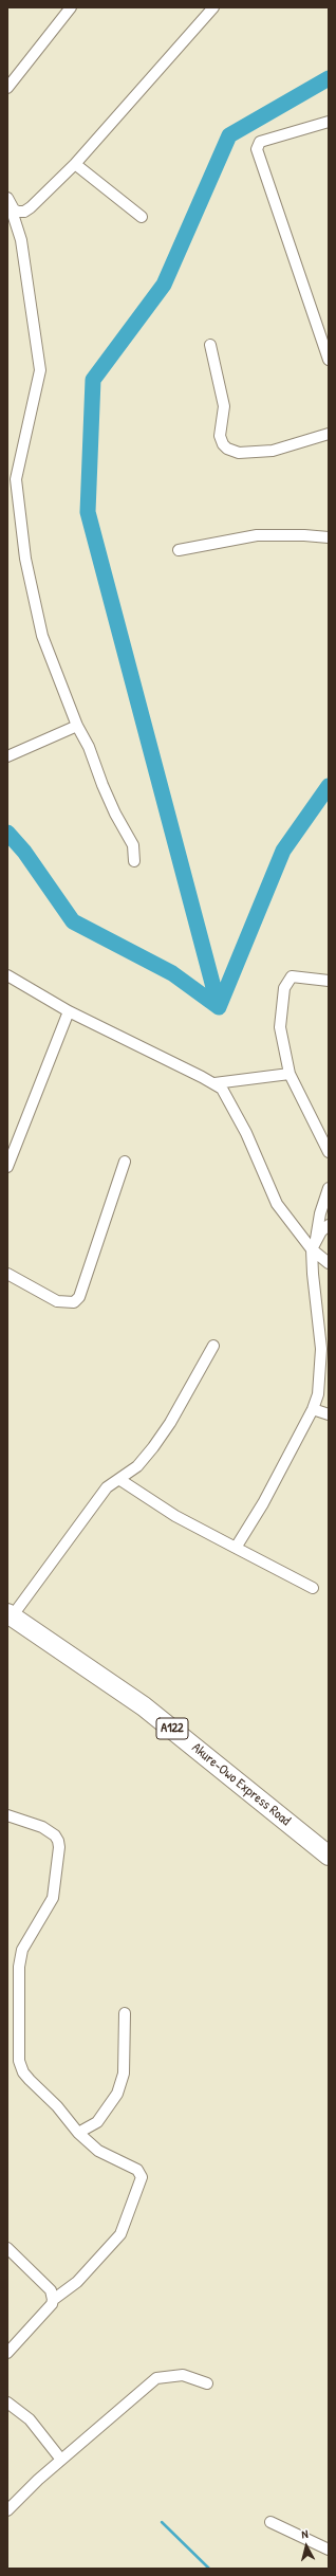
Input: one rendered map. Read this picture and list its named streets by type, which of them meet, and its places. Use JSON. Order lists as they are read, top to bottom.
{
  "streets": {
    "highway": ["A122", "Akure-Owo Express Road"]
  },
  "north": "top"
}
